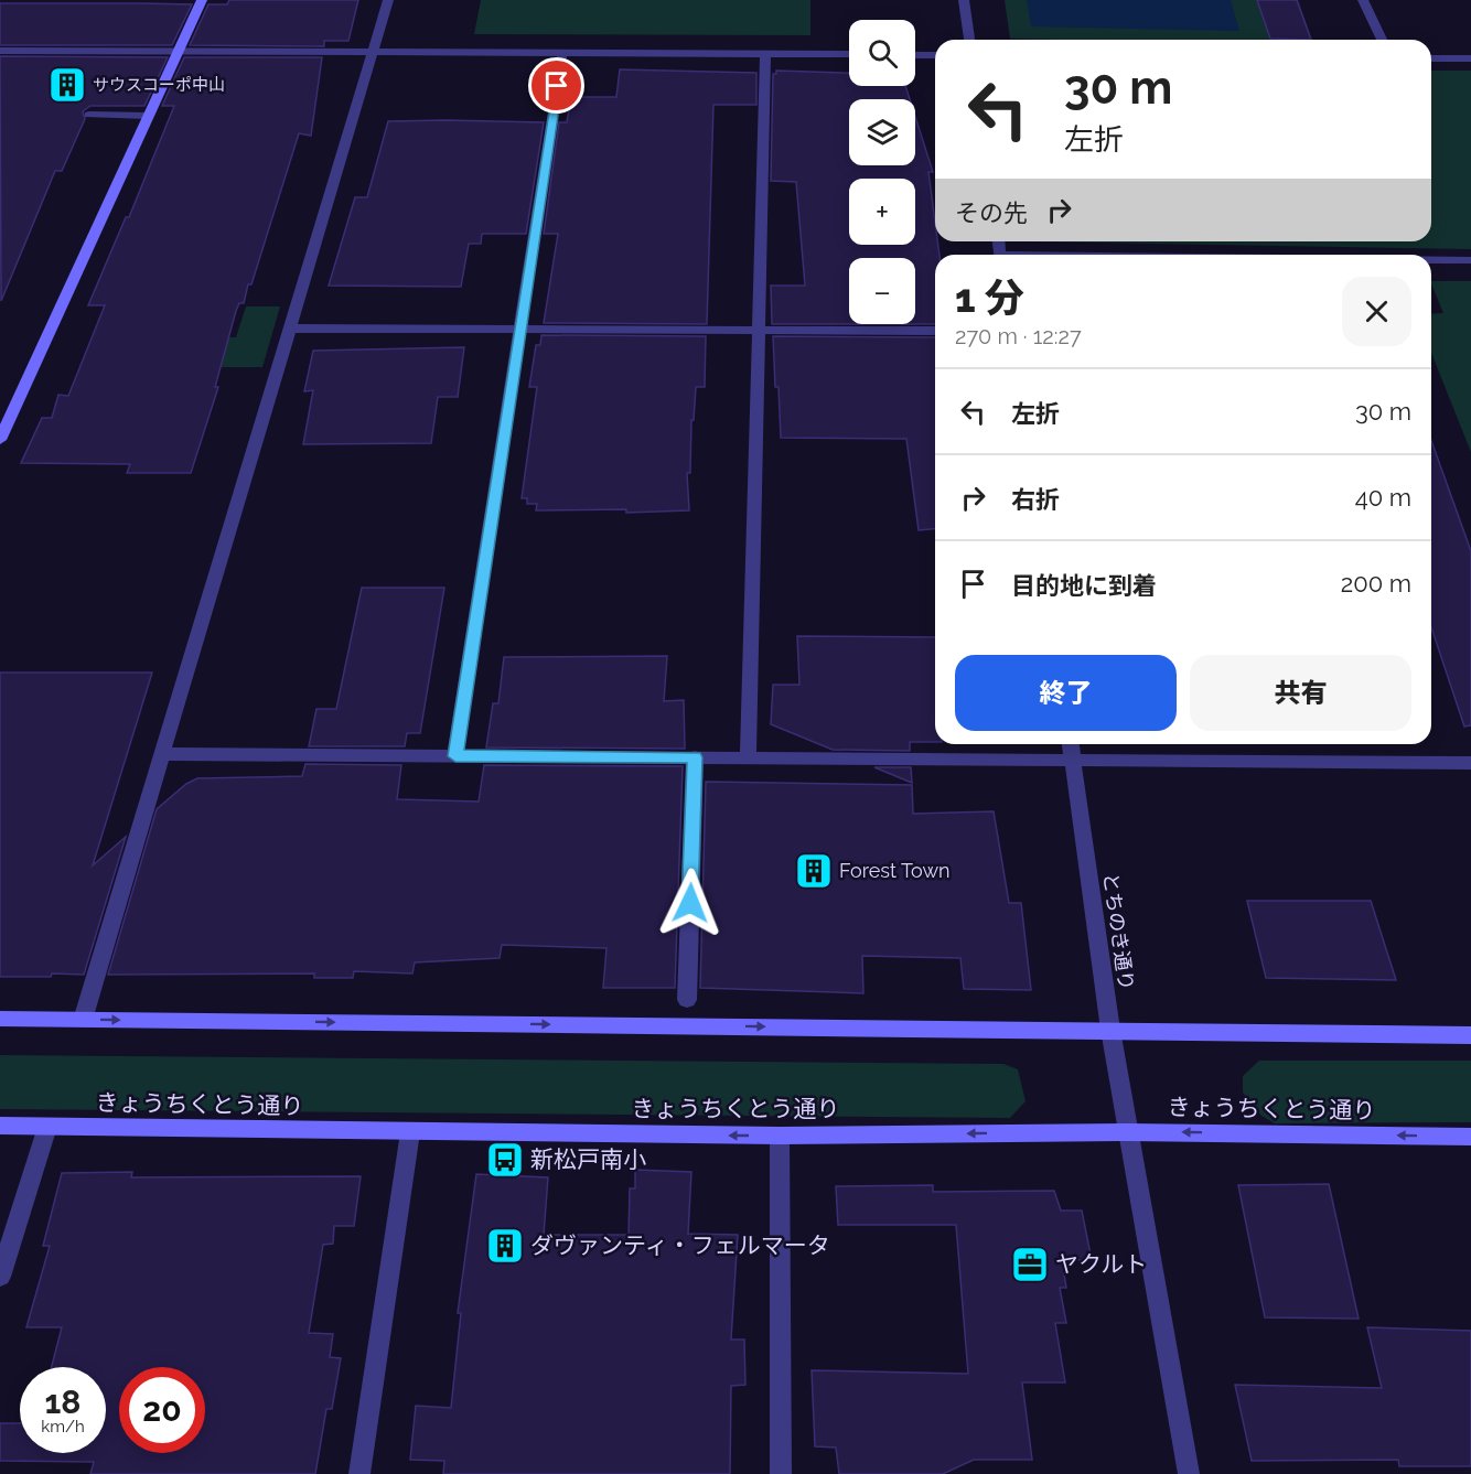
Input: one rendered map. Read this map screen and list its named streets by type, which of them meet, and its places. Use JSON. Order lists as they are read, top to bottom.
{
  "streets": {
    "street": ["とちのき通り", "きょうちくとう通り"]
  },
  "crossings": [
    ["とちのき通り", "きょうちくとう通り"]
  ],
  "places": {
    "building": ["サウスコーポ中山", "Forest Town", "ダヴァンティ・フェルマータ"],
    "bus stop": ["新松戸南小"],
    "office": ["ヤクルト"]
  },
  "page": {
    "map_buttons": ["+", "−"],
    "turn": ["30 m", "左折"],
    "then": "その先",
    "heading": ["1 分", "270 m · 12:27"],
    "list": [
      {
        "name": "左折",
        "value": "30 m"
      },
      {
        "name": "右折",
        "value": "40 m"
      },
      {
        "name": "目的地に到着",
        "value": "200 m"
      }
    ],
    "buttons": ["終了", "共有"],
    "speed": "18 km/h",
    "limit": "20"
  }
}
